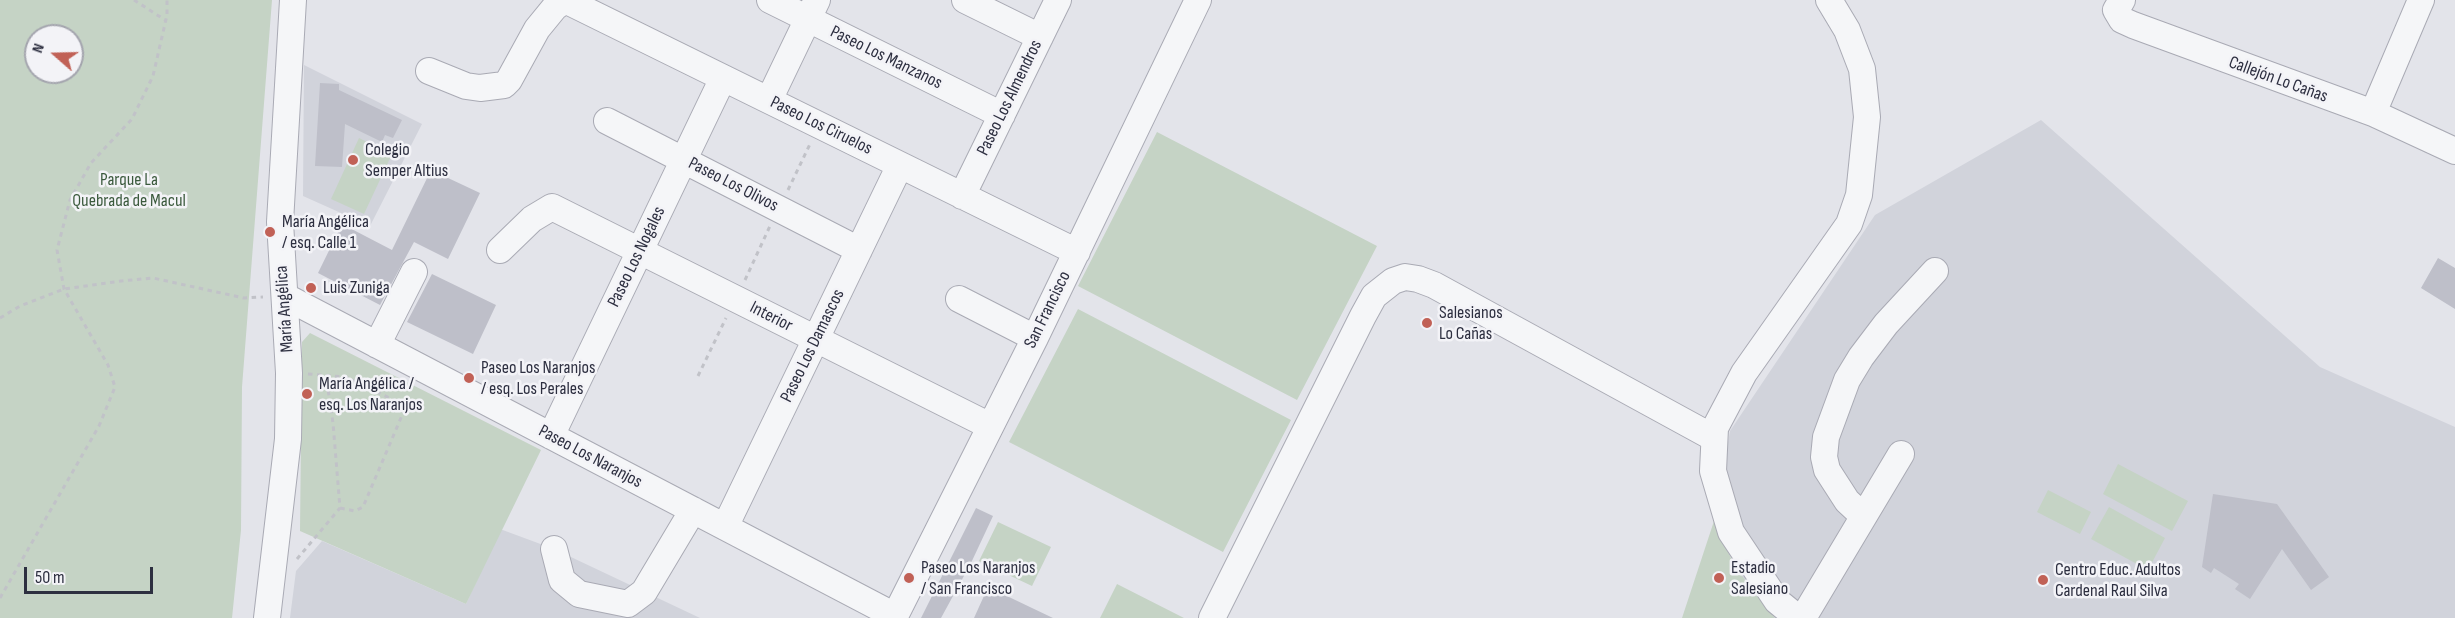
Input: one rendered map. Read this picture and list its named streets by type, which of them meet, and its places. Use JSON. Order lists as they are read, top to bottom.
{
  "streets": {
    "street": [
      "Paseo Los Manzanos",
      "Callejón Lo Cañas",
      "Paseo Los Almendros",
      "Paseo Los Ciruelos",
      "Paseo Los Olivos",
      "Paseo Los Nogales",
      "María Angélica",
      "San Francisco",
      "Interior",
      "Paseo Los Damascos",
      "Paseo Los Naranjos"
    ]
  },
  "crossings": [
    ["Paseo Los Manzanos", "Paseo Los Almendros"],
    ["Paseo Los Almendros", "Paseo Los Ciruelos"],
    ["Paseo Los Ciruelos", "Paseo Los Nogales"],
    ["Paseo Los Ciruelos", "San Francisco"],
    ["Paseo Los Ciruelos", "Paseo Los Damascos"],
    ["Paseo Los Olivos", "Paseo Los Nogales"],
    ["Paseo Los Olivos", "Paseo Los Damascos"],
    ["Paseo Los Nogales", "Interior"],
    ["Paseo Los Nogales", "Paseo Los Naranjos"],
    ["María Angélica", "Paseo Los Naranjos"],
    ["San Francisco", "Interior"],
    ["San Francisco", "Paseo Los Naranjos"],
    ["Interior", "Paseo Los Damascos"],
    ["Paseo Los Damascos", "Paseo Los Naranjos"]
  ],
  "parks": ["Parque La Quebrada de Macul"],
  "places": [
    "Colegio Semper Altius",
    "María Angélica / esq. Calle 1",
    "Luis Zuniga",
    "Salesianos Lo Cañas",
    "Paseo Los Naranjos / esq. Los Perales",
    "María Angélica / esq. Los Naranjos",
    "Paseo Los Naranjos / San Francisco",
    "Estadio Salesiano",
    "Centro Educ. Adultos Cardenal Raul Silva"
  ],
  "scale_bar": "50 m",
  "north": "left"
}
